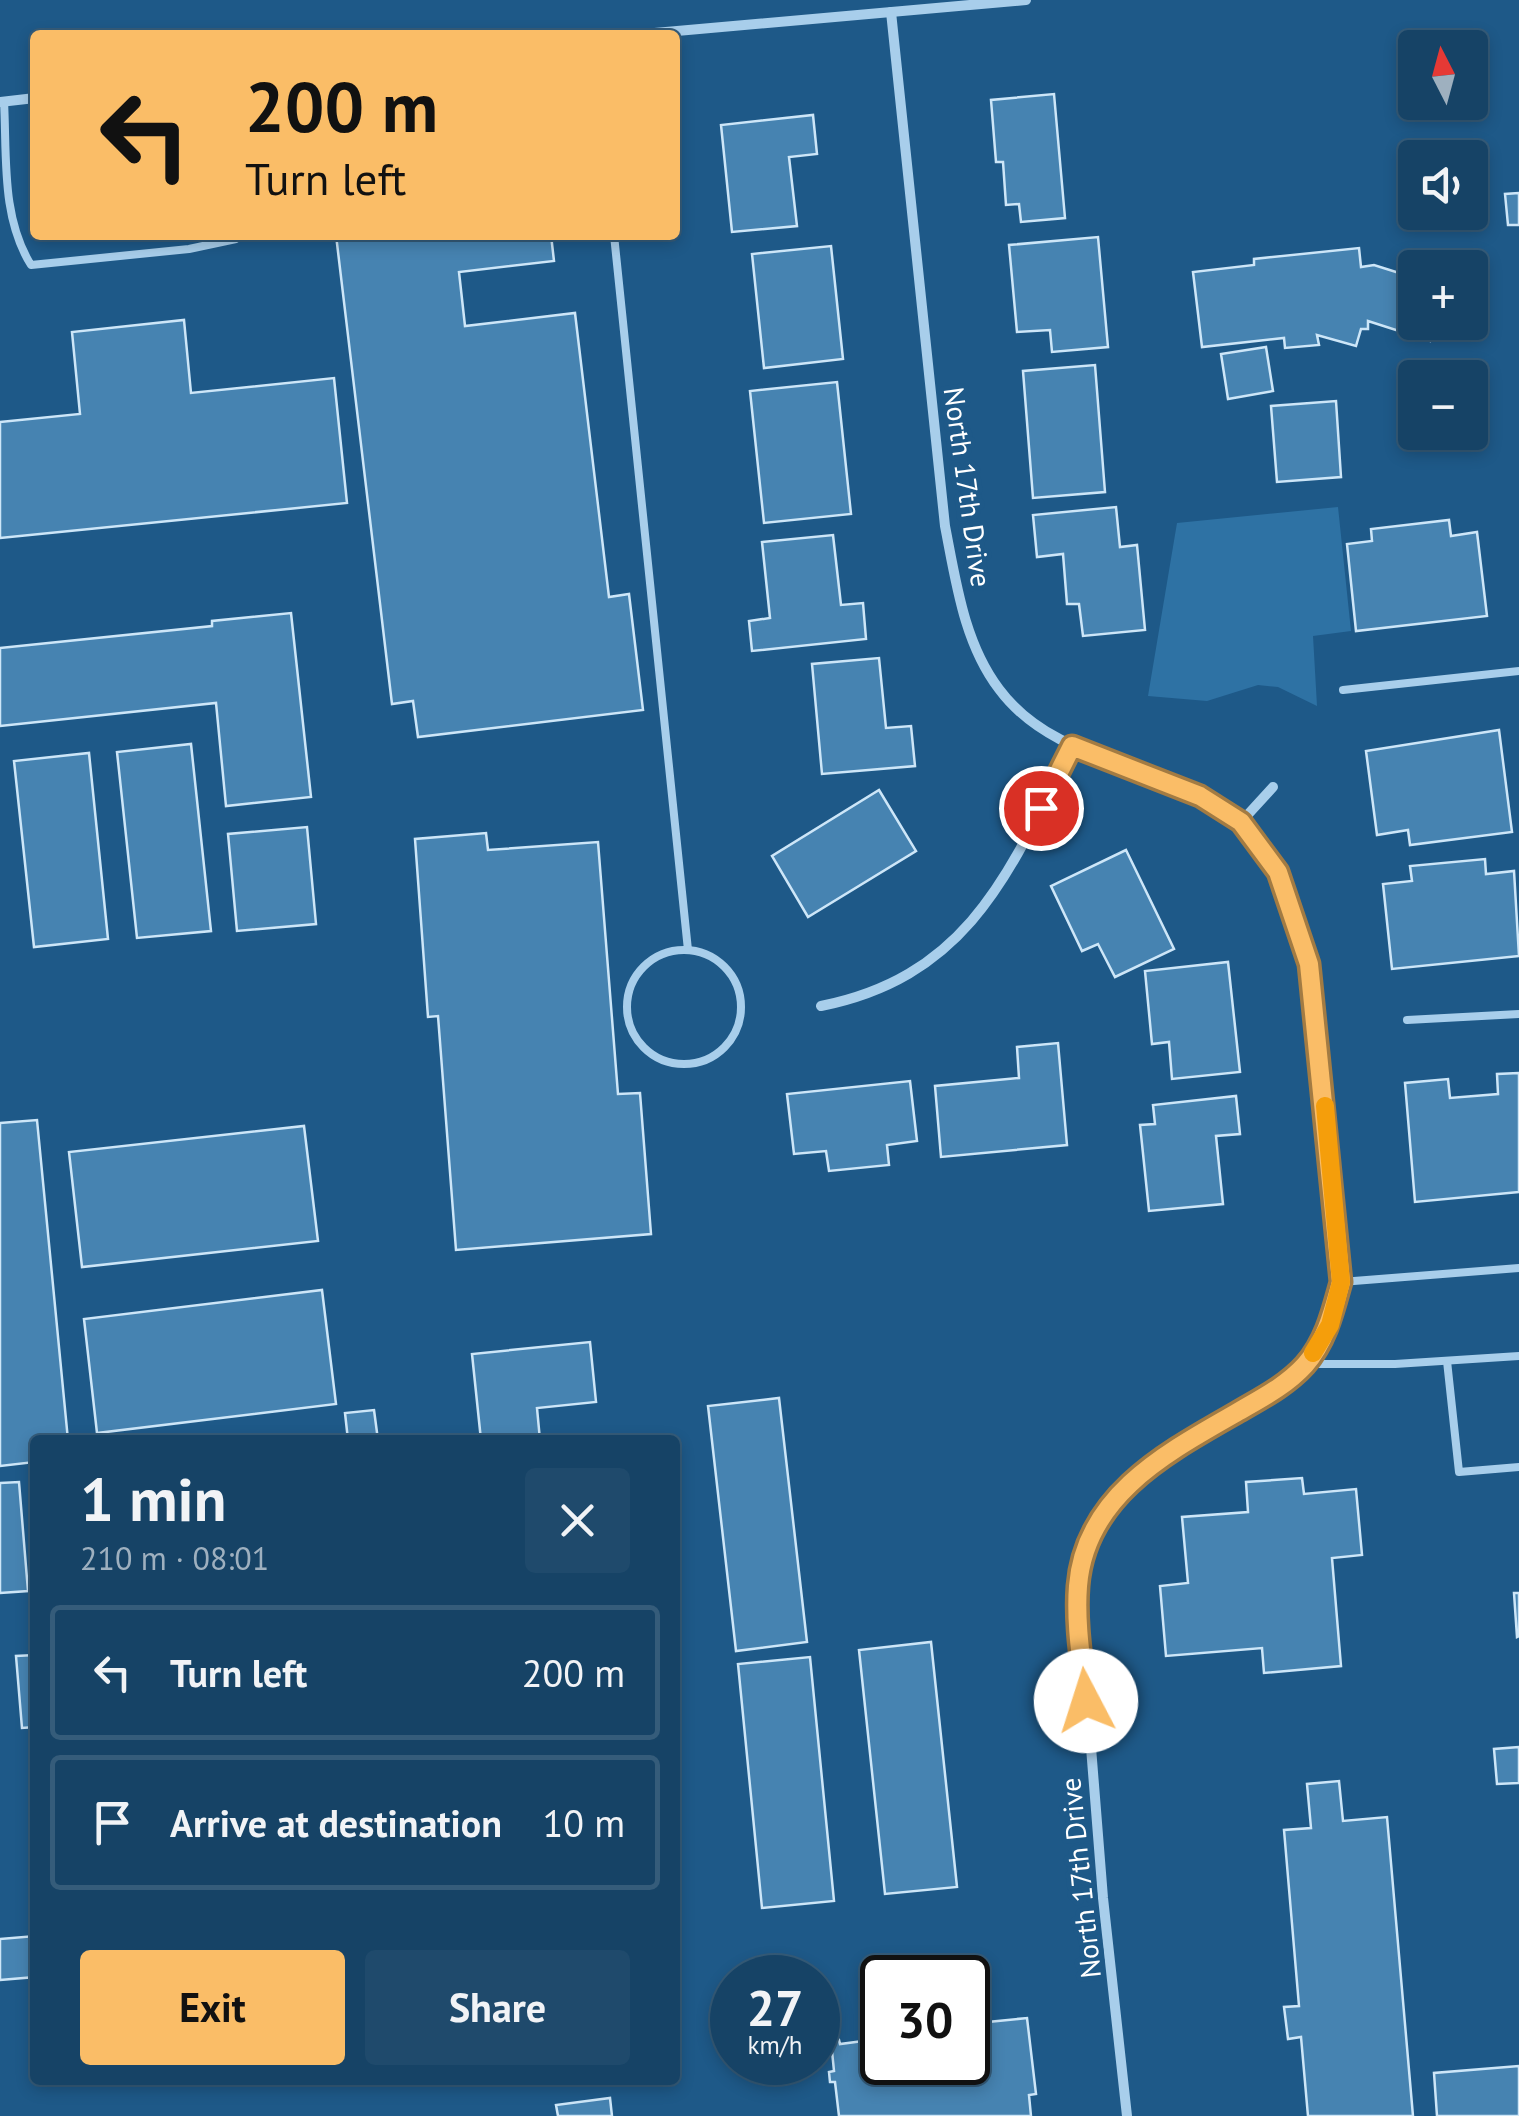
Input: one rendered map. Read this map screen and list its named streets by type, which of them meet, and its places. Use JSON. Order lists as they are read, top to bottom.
{
  "streets": {
    "street": ["North 17th Drive"]
  },
  "north": "top",
  "page": {
    "map_buttons": ["+", "−"],
    "turn": ["200 m", "Turn left"],
    "heading": ["1 min", "210 m · 08:01"],
    "list": [
      {
        "name": "Turn left",
        "value": "200 m"
      },
      {
        "name": "Arrive at destination",
        "value": "10 m"
      }
    ],
    "buttons": ["Exit", "Share"],
    "speed": "27 km/h",
    "limit": "30"
  }
}
